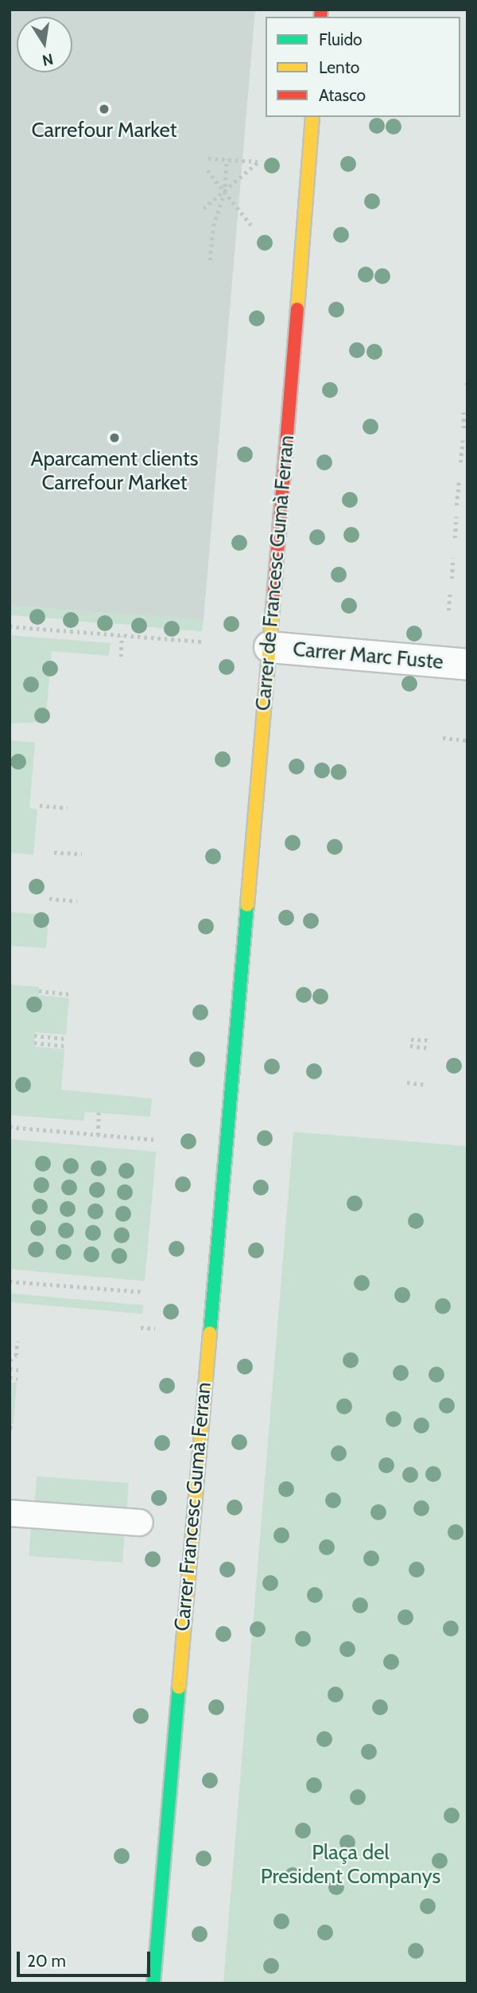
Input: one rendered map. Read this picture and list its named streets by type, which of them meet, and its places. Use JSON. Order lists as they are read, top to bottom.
{
  "streets": {
    "street": ["Carrer de Francesc Gumà Ferran", "Carrer Marc Fuste", "Carrer Francesc Gumà Ferran"]
  },
  "crossings": [
    ["Carrer de Francesc Gumà Ferran", "Carrer Marc Fuste"],
    ["Carrer de Francesc Gumà Ferran", "Carrer Francesc Gumà Ferran"]
  ],
  "parks": ["Plaça del President Companys"],
  "places": ["Carrefour Market", "Aparcament clients Carrefour Market"],
  "legend": ["Fluido", "Lento", "Atasco"],
  "scale_bar": "20 m",
  "north": "bottom"
}
